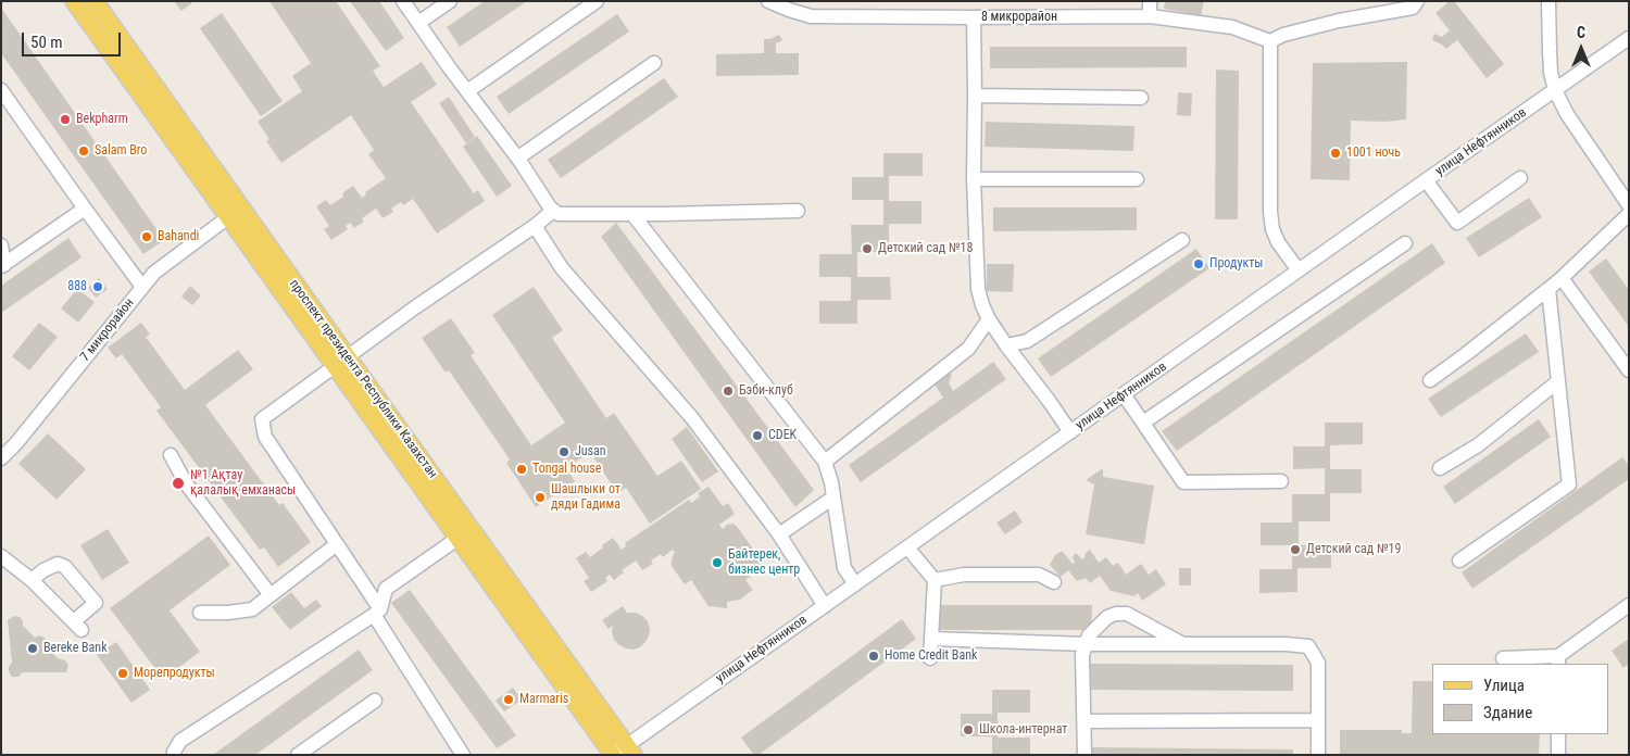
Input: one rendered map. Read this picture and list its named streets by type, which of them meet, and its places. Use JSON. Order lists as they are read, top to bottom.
{
  "streets": {
    "main road": ["проспект президента Республики Казахстан"],
    "street": ["8 микрорайон", "улица Нефтянников", "7 микрорайон"]
  },
  "crossings": [
    ["улица Нефтянников", "проспект президента Республики Казахстан"],
    ["7 микрорайон", "проспект президента Республики Казахстан"]
  ],
  "places": [
    "Bekpharm",
    "Salam Bro",
    "1001 ночь",
    "Bahandi",
    "Детский сад №18",
    "Продукты",
    "888",
    "Бэби-клуб",
    "CDEK",
    "Jusan",
    "Tongal house",
    "№1 Ақтау қалалық емханасы",
    "Шашлыки от дяди Гадима",
    "Детский сад №19",
    "Байтерек, бизнес центр",
    "Bereke Bank",
    "Home Credit Bank",
    "Морепродукты",
    "Marmaris",
    "Школа-интернат"
  ],
  "legend": ["Улица", "Здание"],
  "scale_bar": "50 m",
  "north": "top"
}
